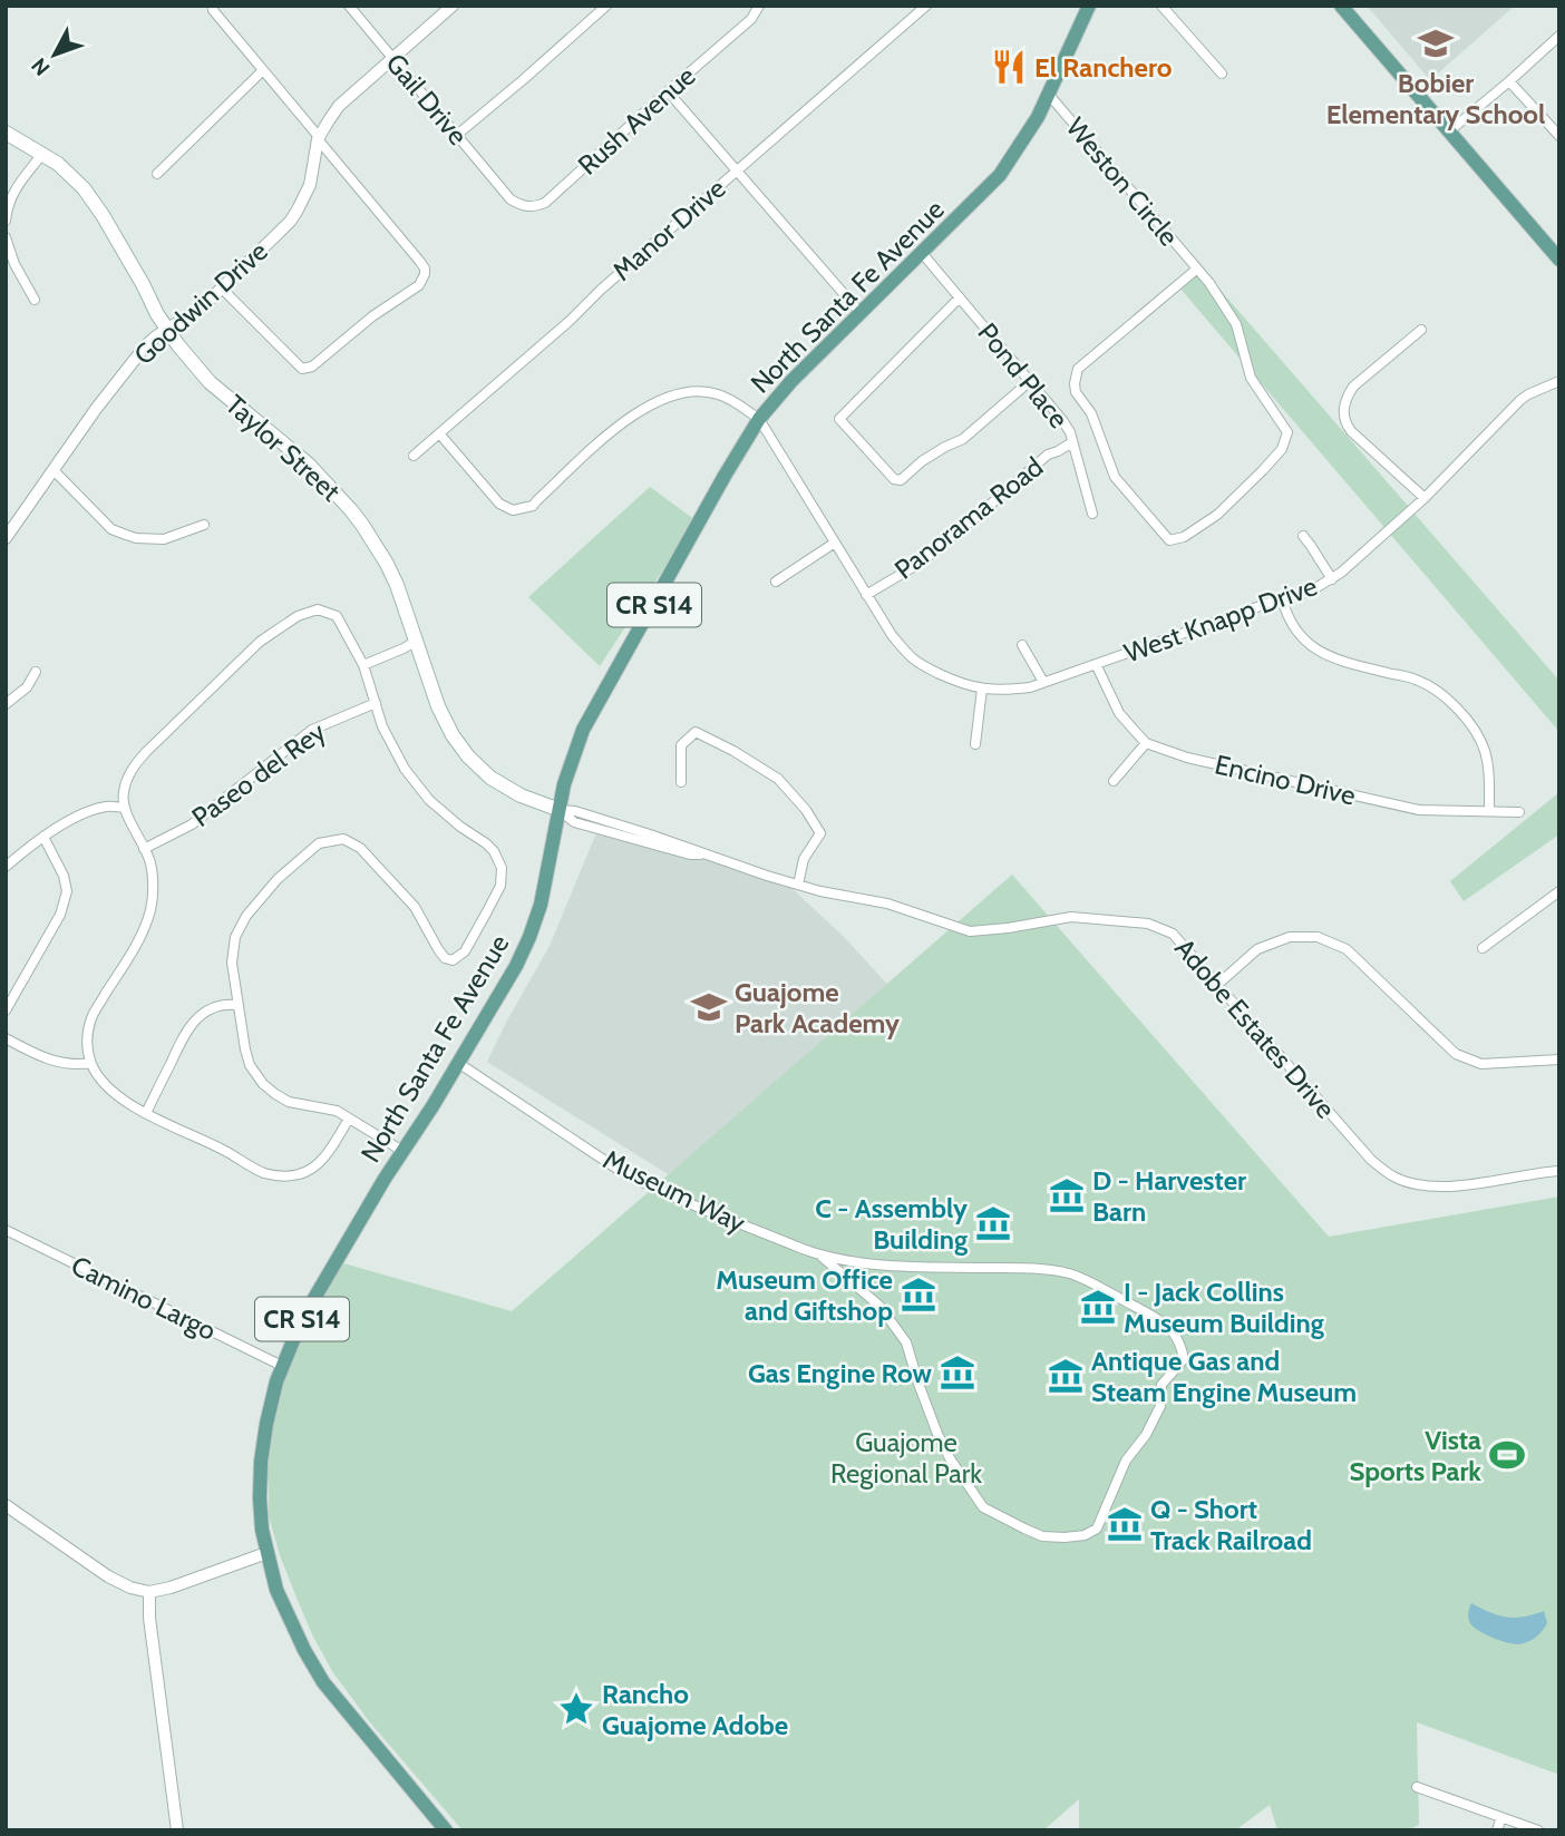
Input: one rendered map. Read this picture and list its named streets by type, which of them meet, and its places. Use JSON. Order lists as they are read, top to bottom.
{
  "streets": {
    "main road": ["North Santa Fe Avenue", "Taylor Street", "CR S14"],
    "street": [
      "Gail Drive",
      "Rush Avenue",
      "Weston Circle",
      "Manor Drive",
      "Goodwin Drive",
      "Pond Place",
      "Panorama Road",
      "West Knapp Drive",
      "Paseo del Rey",
      "Encino Drive",
      "Adobe Estates Drive",
      "Museum Way",
      "Camino Largo"
    ]
  },
  "crossings": [
    ["Gail Drive", "Rush Avenue"],
    ["Gail Drive", "Goodwin Drive"],
    ["Weston Circle", "North Santa Fe Avenue"],
    ["North Santa Fe Avenue", "Pond Place"],
    ["North Santa Fe Avenue", "Taylor Street"],
    ["North Santa Fe Avenue", "West Knapp Drive"],
    ["North Santa Fe Avenue", "Adobe Estates Drive"],
    ["North Santa Fe Avenue", "Museum Way"],
    ["North Santa Fe Avenue", "Camino Largo"],
    ["Goodwin Drive", "Taylor Street"],
    ["Pond Place", "Panorama Road"],
    ["Taylor Street", "Adobe Estates Drive"],
    ["Panorama Road", "West Knapp Drive"],
    ["West Knapp Drive", "Encino Drive"]
  ],
  "parks": ["Guajome Regional Park"],
  "places": {
    "school or university": ["Bobier Elementary School", "Guajome Park Academy"],
    "restaurant": ["El Ranchero"],
    "museum": [
      "D - Harvester Barn",
      "C - Assembly Building",
      "Museum Office and Giftshop",
      "I - Jack Collins Museum Building",
      "Gas Engine Row",
      "Antique Gas and Steam Engine Museum",
      "Q - Short Track Railroad"
    ],
    "sports": ["Vista Sports Park"],
    "place": ["Rancho Guajome Adobe"]
  },
  "north": "bottom left"
}
